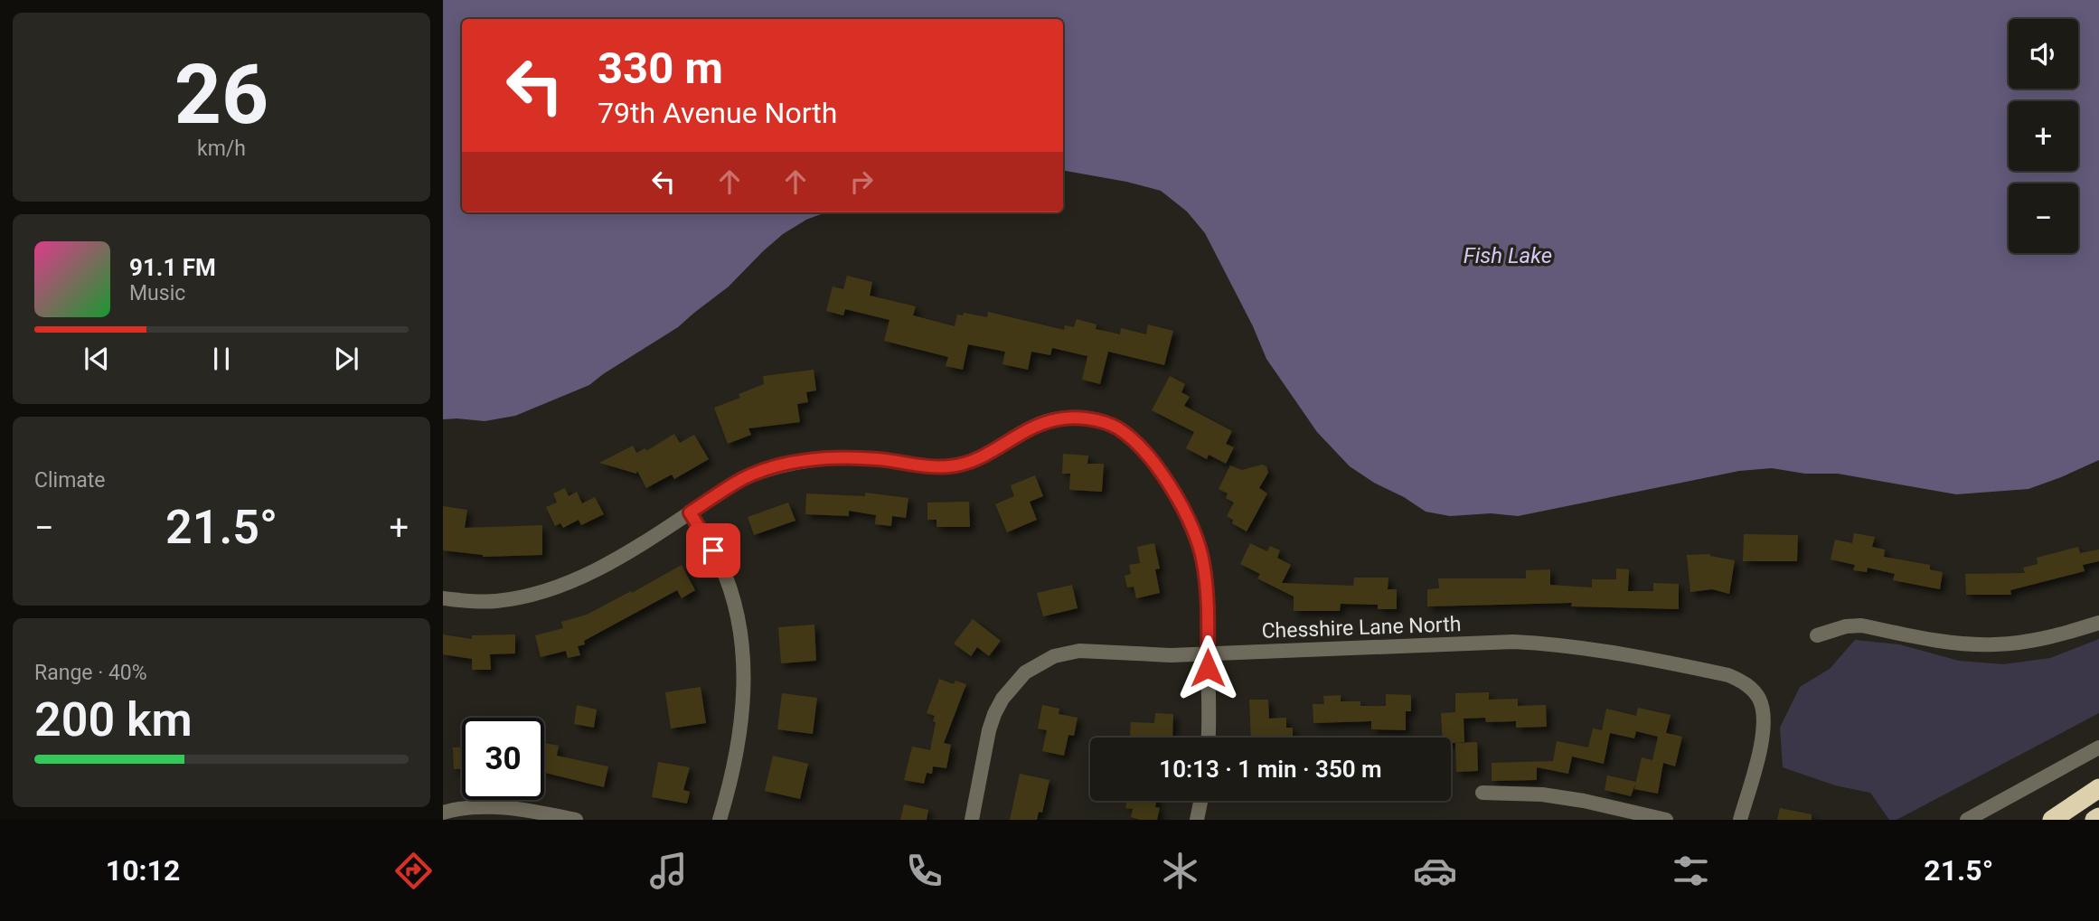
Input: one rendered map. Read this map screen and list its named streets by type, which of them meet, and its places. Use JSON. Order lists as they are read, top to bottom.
{
  "streets": {
    "street": ["Chesshire Lane North"]
  },
  "water": ["Fish Lake"],
  "page": {
    "tile": [
      ["26", "km/h"],
      "Climate",
      ["Range · 40%", "200 km"]
    ],
    "map_buttons": ["+", "−"],
    "turn": ["330 m", "79th Avenue North"],
    "song": ["91.1 FM", "Music"],
    "heat": ["−", "21.5°", "+"],
    "limit": "30",
    "trip": "10:13 · 1 min · 350 m",
    "tabs": ["10:12", "21.5°"]
  }
}
